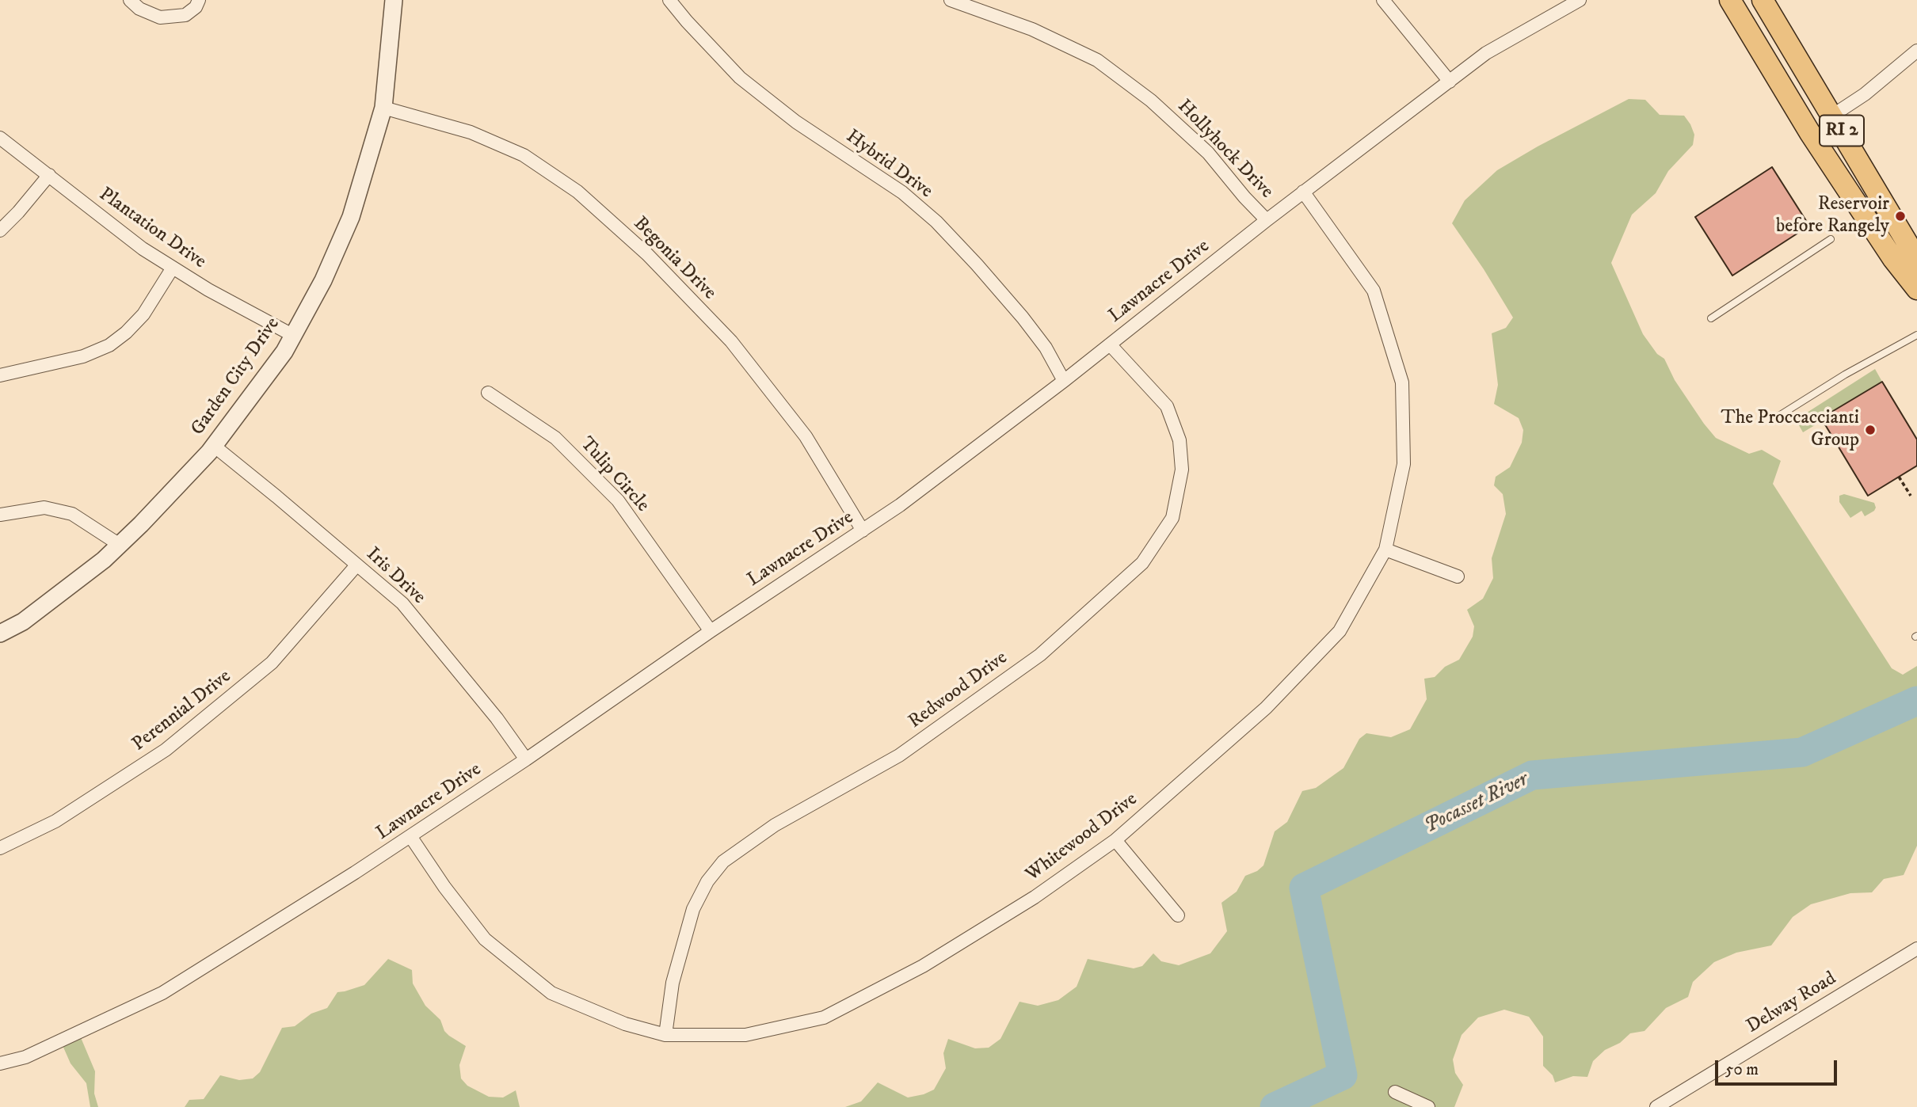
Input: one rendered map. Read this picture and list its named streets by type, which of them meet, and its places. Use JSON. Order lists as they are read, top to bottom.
{
  "streets": {
    "main road": ["RI 2"],
    "street": [
      "Hollyhock Drive",
      "Hybrid Drive",
      "Plantation Drive",
      "Begonia Drive",
      "Lawnacre Drive",
      "Garden City Drive",
      "Tulip Circle",
      "Iris Drive",
      "Redwood Drive",
      "Perennial Drive",
      "Whitewood Drive",
      "Delway Road"
    ]
  },
  "crossings": [
    ["Hollyhock Drive", "Lawnacre Drive"],
    ["Hybrid Drive", "Lawnacre Drive"],
    ["Plantation Drive", "Garden City Drive"],
    ["Begonia Drive", "Lawnacre Drive"],
    ["Begonia Drive", "Garden City Drive"],
    ["Lawnacre Drive", "Tulip Circle"],
    ["Lawnacre Drive", "Iris Drive"],
    ["Lawnacre Drive", "Redwood Drive"],
    ["Lawnacre Drive", "Whitewood Drive"],
    ["Garden City Drive", "Iris Drive"],
    ["Iris Drive", "Perennial Drive"],
    ["Redwood Drive", "Whitewood Drive"]
  ],
  "water": ["Pocasset River"],
  "places": ["Reservoir before Rangely", "The Proccaccianti Group"],
  "scale_bar": "50 m"
}
